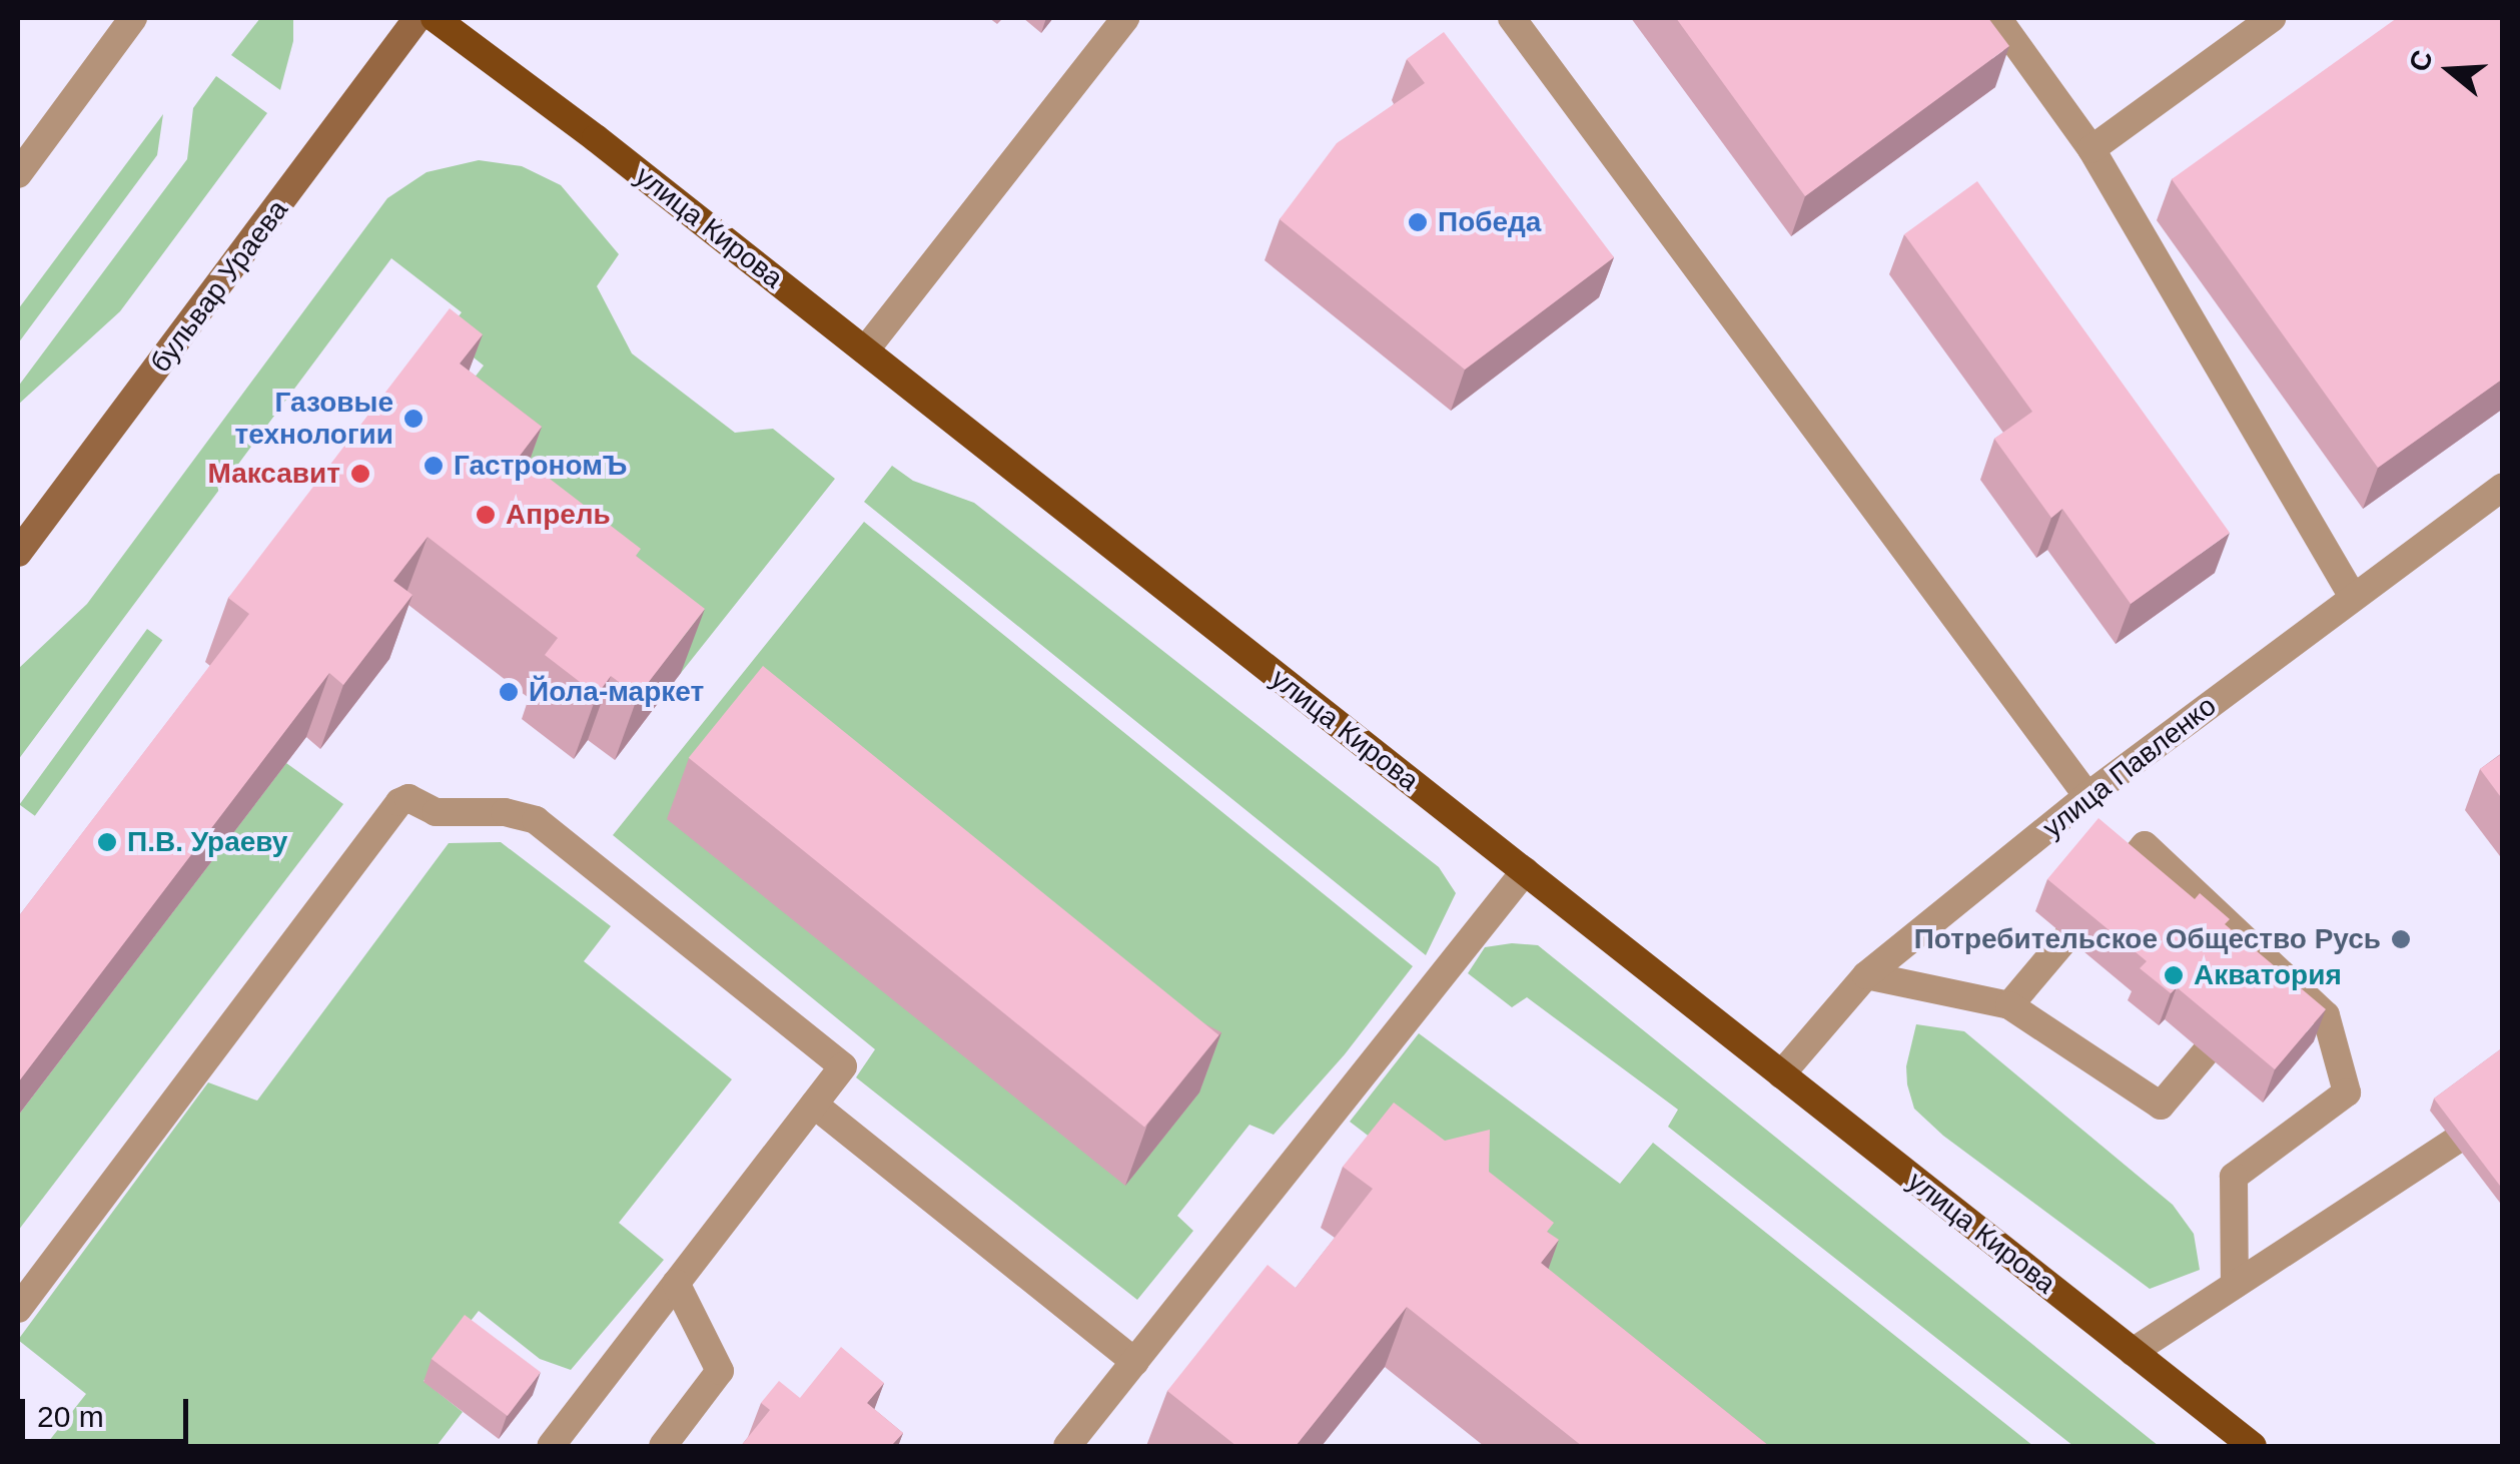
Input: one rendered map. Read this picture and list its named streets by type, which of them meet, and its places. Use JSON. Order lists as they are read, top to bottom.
{
  "streets": {
    "main road": ["улица Кирова", "бульвар Ураева"],
    "street": ["улица Павленко"]
  },
  "crossings": [
    ["улица Кирова", "улица Павленко"]
  ],
  "places": [
    "Победа",
    "Газовые технологии",
    "ГастрономЪ",
    "Максавит",
    "Апрель",
    "Йола-маркет",
    "П.В. Ураеву",
    "Потребительское Общество Русь",
    "Акватория"
  ],
  "scale_bar": "20 m",
  "north": "left"
}
